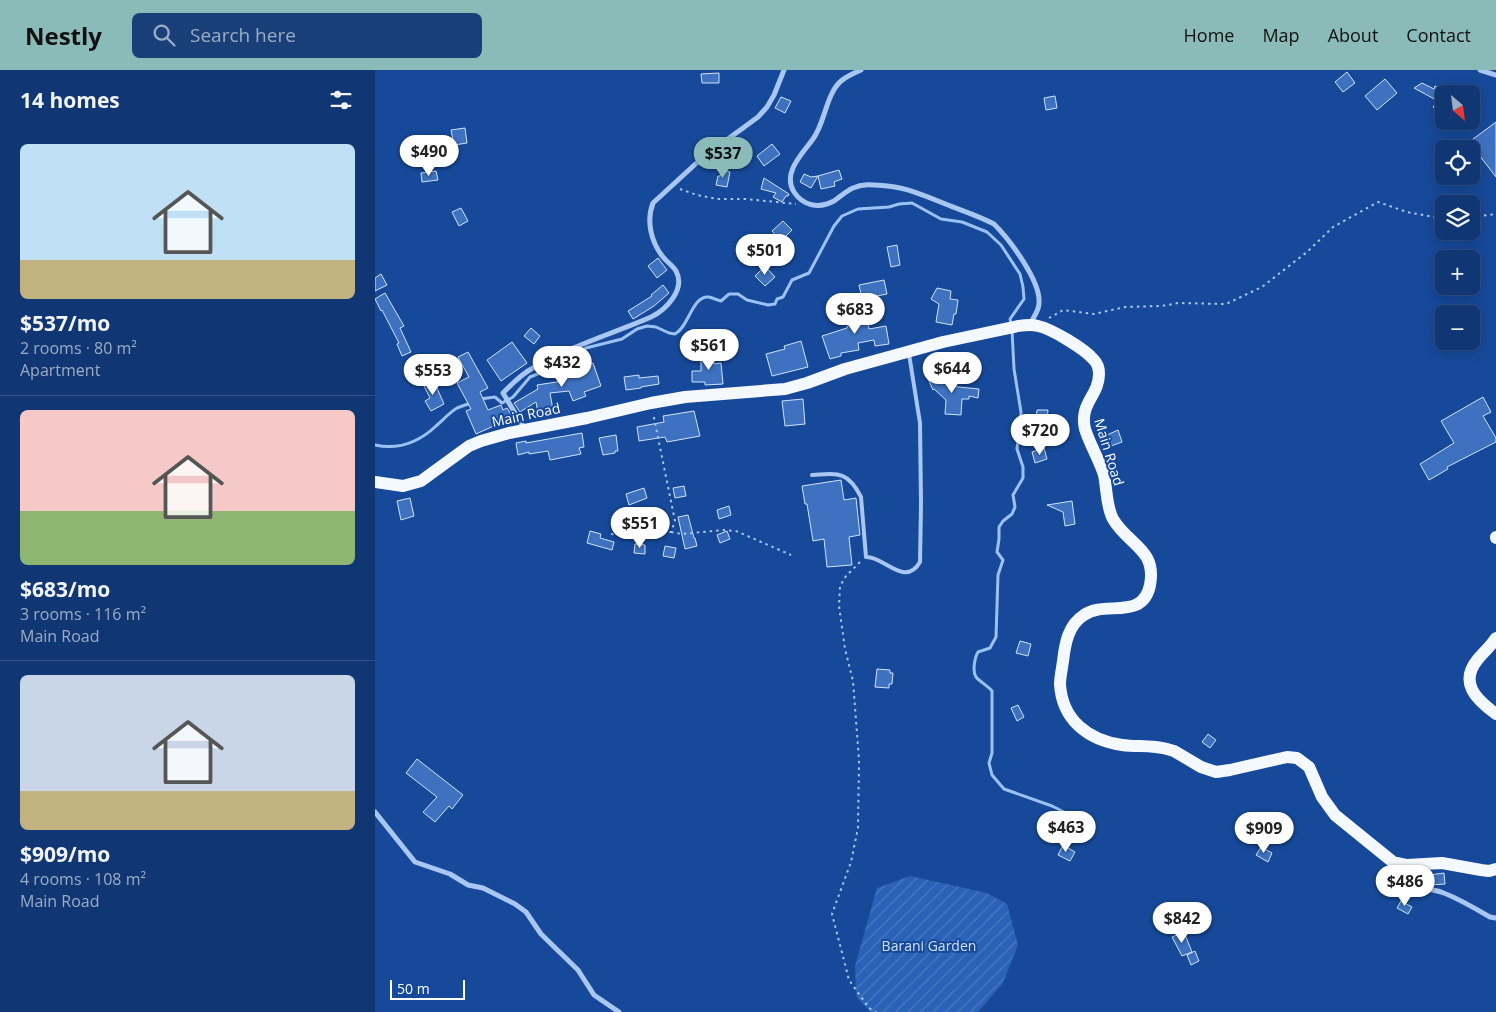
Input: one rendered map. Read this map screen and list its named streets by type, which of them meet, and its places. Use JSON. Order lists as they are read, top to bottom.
{
  "streets": {
    "main road": ["Main Road"]
  },
  "parks": ["Barani Garden"],
  "scale_bar": "50 m",
  "north": "bottom right",
  "page": {
    "header": "Nestly",
    "search": "Search here",
    "nav": [
      "Home",
      "Map",
      "About",
      "Contact"
    ],
    "heading": "14 homes",
    "map_buttons": ["+", "−"],
    "list": [
      {
        "name": "$537/mo",
        "note": "2 rooms · 80 m² · Apartment"
      },
      {
        "name": "$683/mo",
        "note": "3 rooms · 116 m² · Main Road"
      },
      {
        "name": "$909/mo",
        "note": "4 rooms · 108 m² · Main Road"
      }
    ],
    "price": [
      "$490",
      "$537",
      "$501",
      "$683",
      "$561",
      "$432",
      "$644",
      "$553",
      "$720",
      "$551",
      "$463",
      "$909",
      "$486",
      "$842"
    ],
    "scale": "50 m"
  }
}
